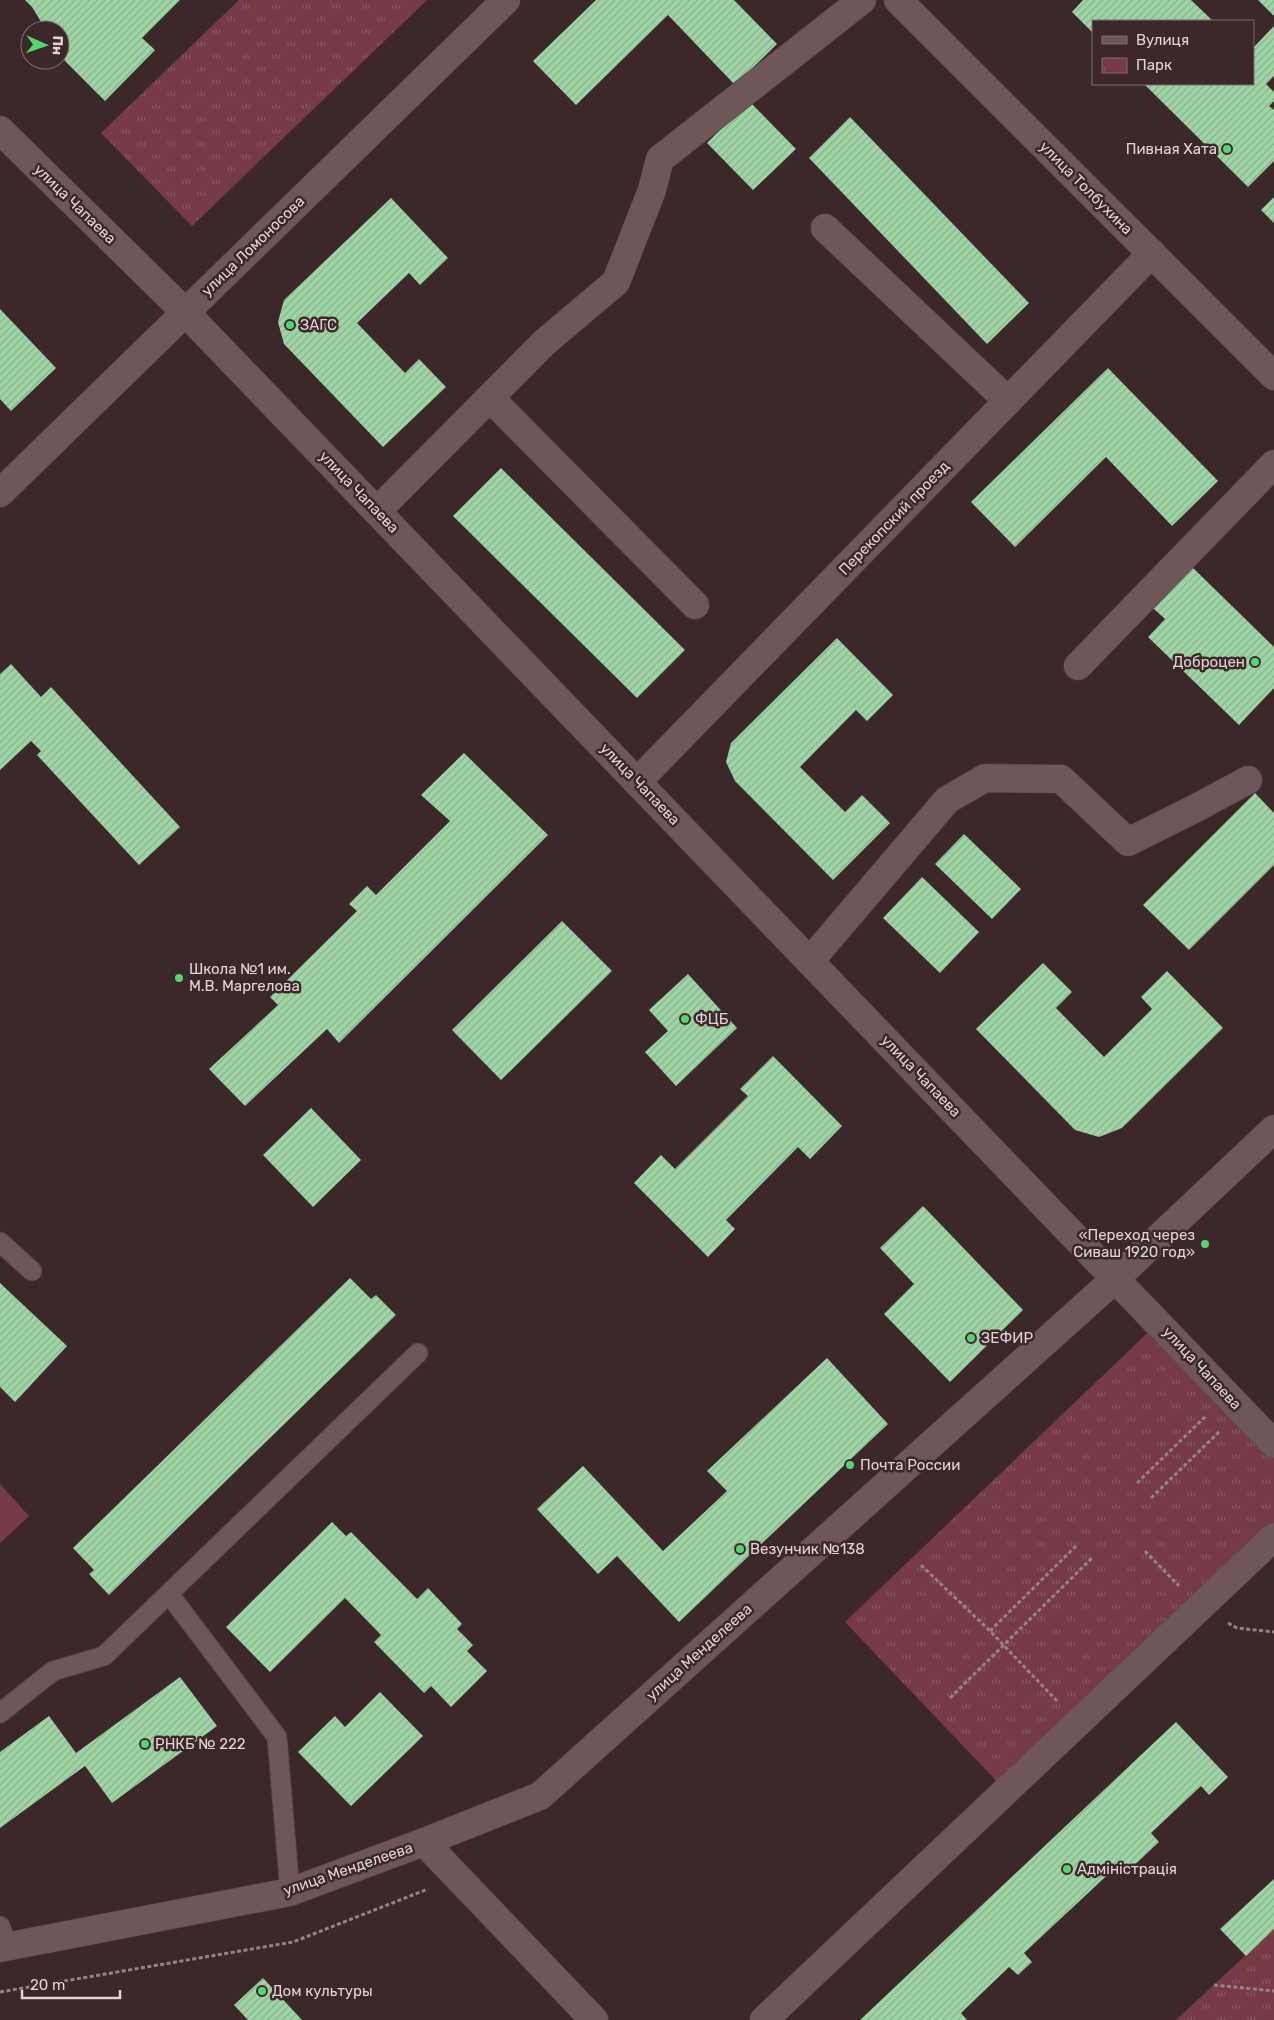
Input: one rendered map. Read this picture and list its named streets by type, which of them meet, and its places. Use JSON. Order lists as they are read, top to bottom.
{
  "streets": {
    "street": [
      "улица Толбухина",
      "улица Чапаева",
      "улица Ломоносова",
      "Перекопский проезд",
      "улица Менделеева"
    ]
  },
  "crossings": [
    ["улица Толбухина", "Перекопский проезд"],
    ["улица Чапаева", "улица Ломоносова"],
    ["улица Чапаева", "Перекопский проезд"],
    ["улица Чапаева", "улица Менделеева"]
  ],
  "places": [
    "Пивная Хата",
    "ЗАГС",
    "Доброцен",
    "Школа №1 им. М.В. Маргелова",
    "ФЦБ",
    "«Переход через Сиваш 1920 год»",
    "ЗЕФИР",
    "Почта России",
    "Везунчик №138",
    "РНКБ № 222",
    "Адміністрація",
    "Дом культуры"
  ],
  "legend": ["Вулиця", "Парк"],
  "scale_bar": "20 m",
  "north": "right"
}
